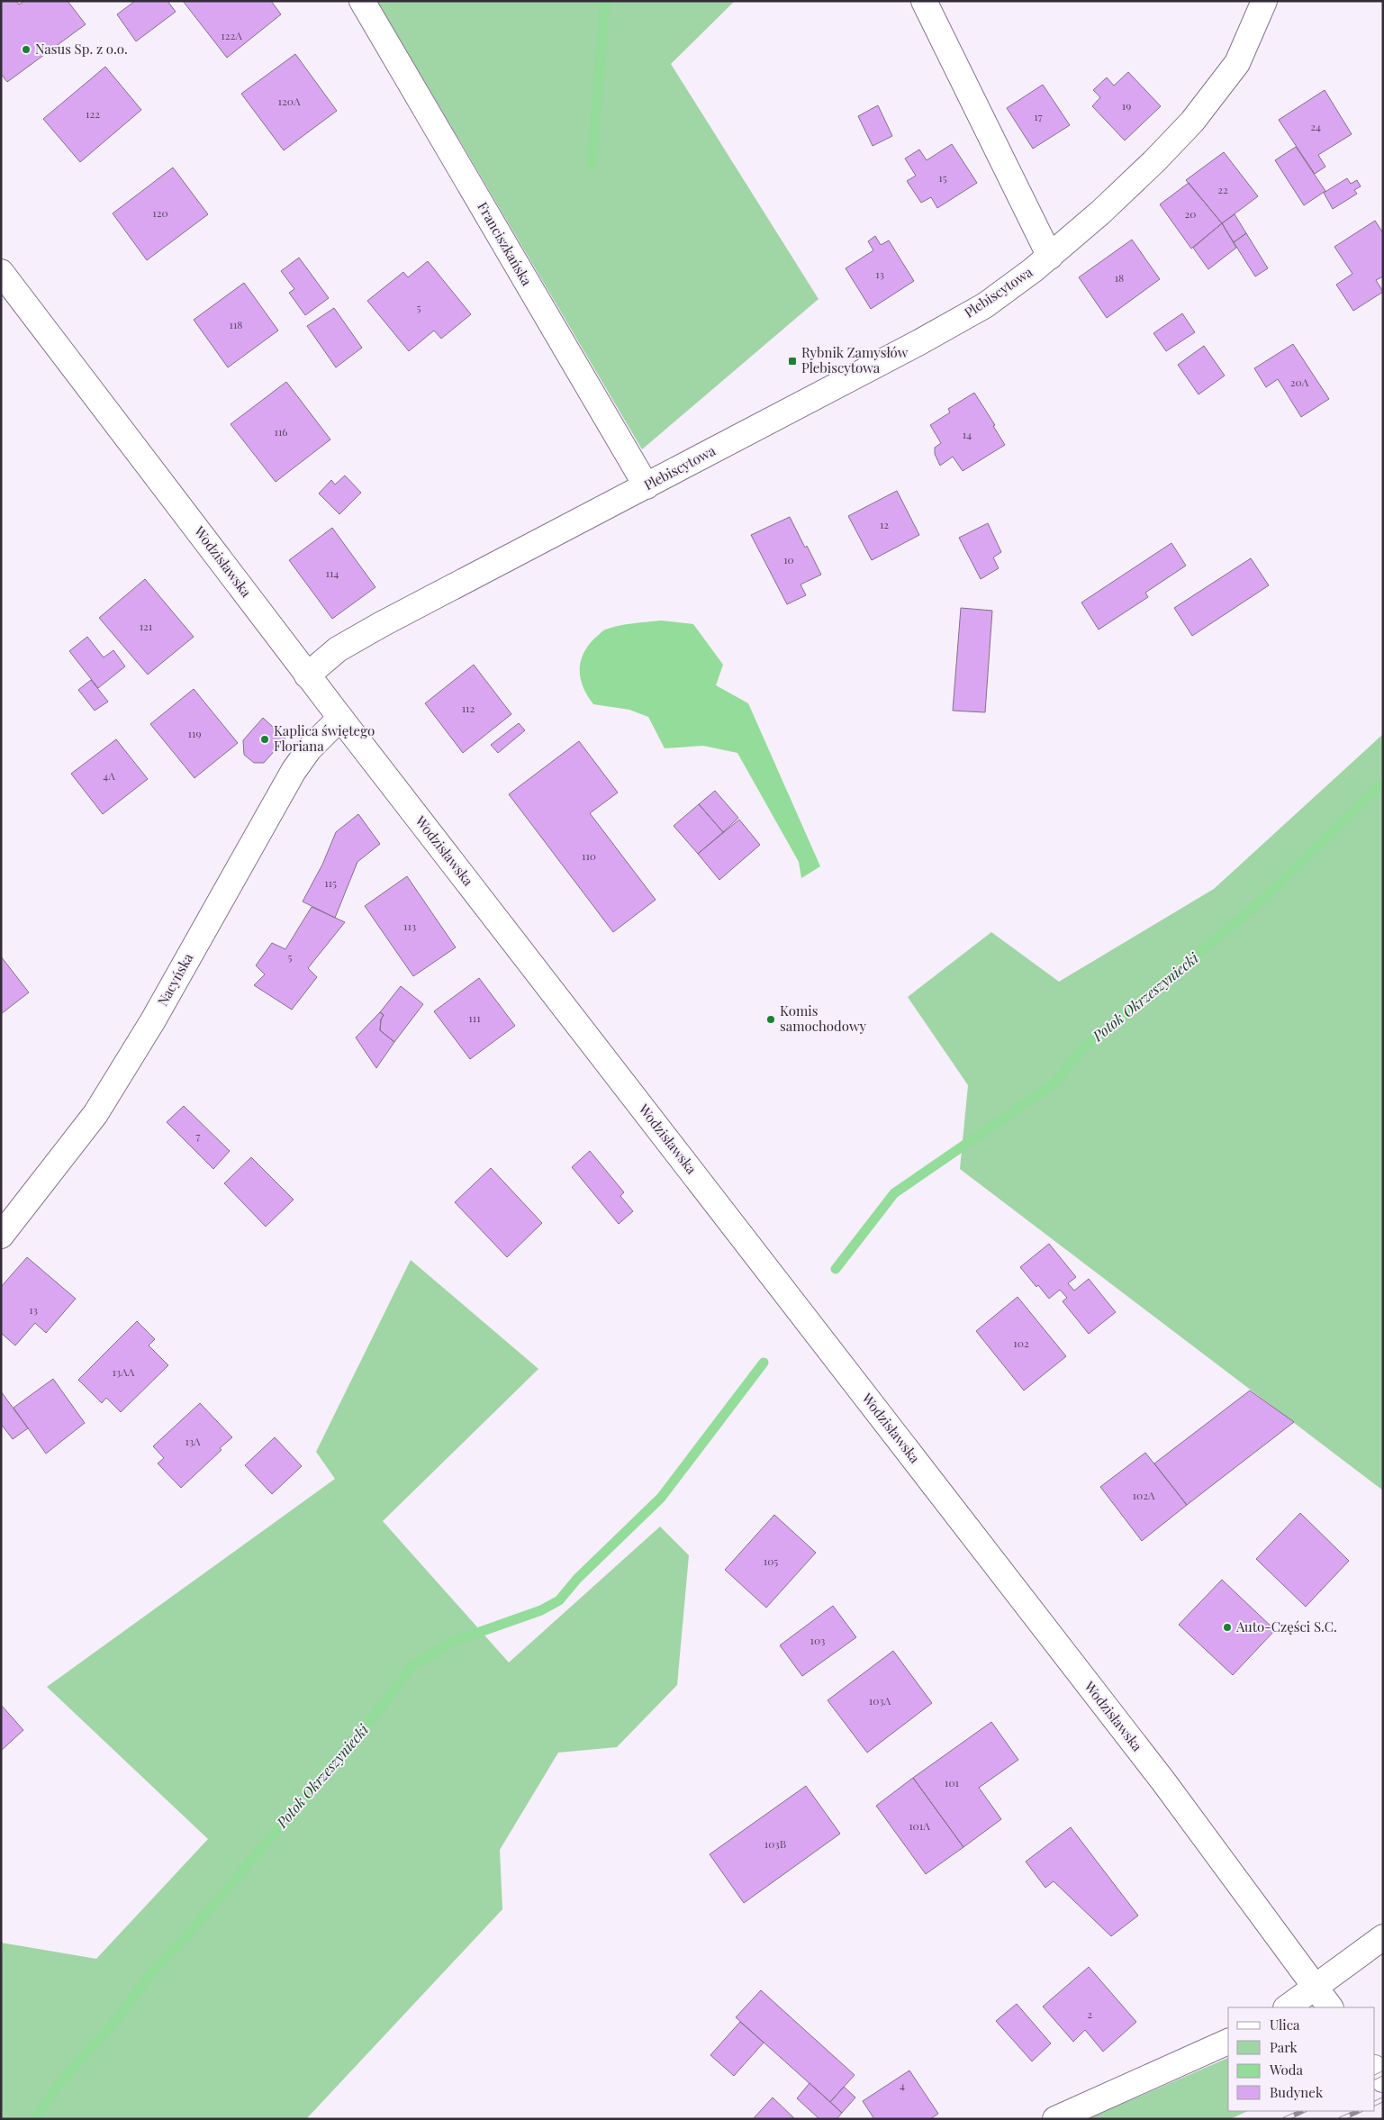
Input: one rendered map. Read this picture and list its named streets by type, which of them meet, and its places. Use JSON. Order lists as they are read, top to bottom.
{
  "streets": {
    "street": [
      "Franciszkańska",
      "Plebiscytowa",
      "Wodzisławska",
      "Nacyńska"
    ]
  },
  "crossings": [
    ["Franciszkańska", "Plebiscytowa"],
    ["Plebiscytowa", "Wodzisławska"],
    ["Wodzisławska", "Nacyńska"]
  ],
  "water": ["Potok Okrzeszyniecki"],
  "places": {
    "other": [
      "Nasus Sp. z o.o.",
      "Kaplica świętego Floriana",
      "Komis samochodowy",
      "Auto-Części S.C."
    ],
    "transit": ["Rybnik Zamysłów Plebiscytowa"]
  },
  "house_numbers": [
    "122A",
    "120A",
    "19",
    "122",
    "17",
    "24",
    "15",
    "22",
    "120",
    "20",
    "13",
    "18",
    "5",
    "118",
    "20A",
    "116",
    "14",
    "12",
    "10",
    "114",
    "121",
    "112",
    "119",
    "4A",
    "110",
    "115",
    "113",
    "5",
    "111",
    "7",
    "13",
    "102",
    "13AA",
    "13A",
    "102A",
    "105",
    "103",
    "103A",
    "101",
    "101A",
    "103B",
    "2",
    "4"
  ],
  "legend": [
    "Ulica",
    "Park",
    "Woda",
    "Budynek"
  ]
}
